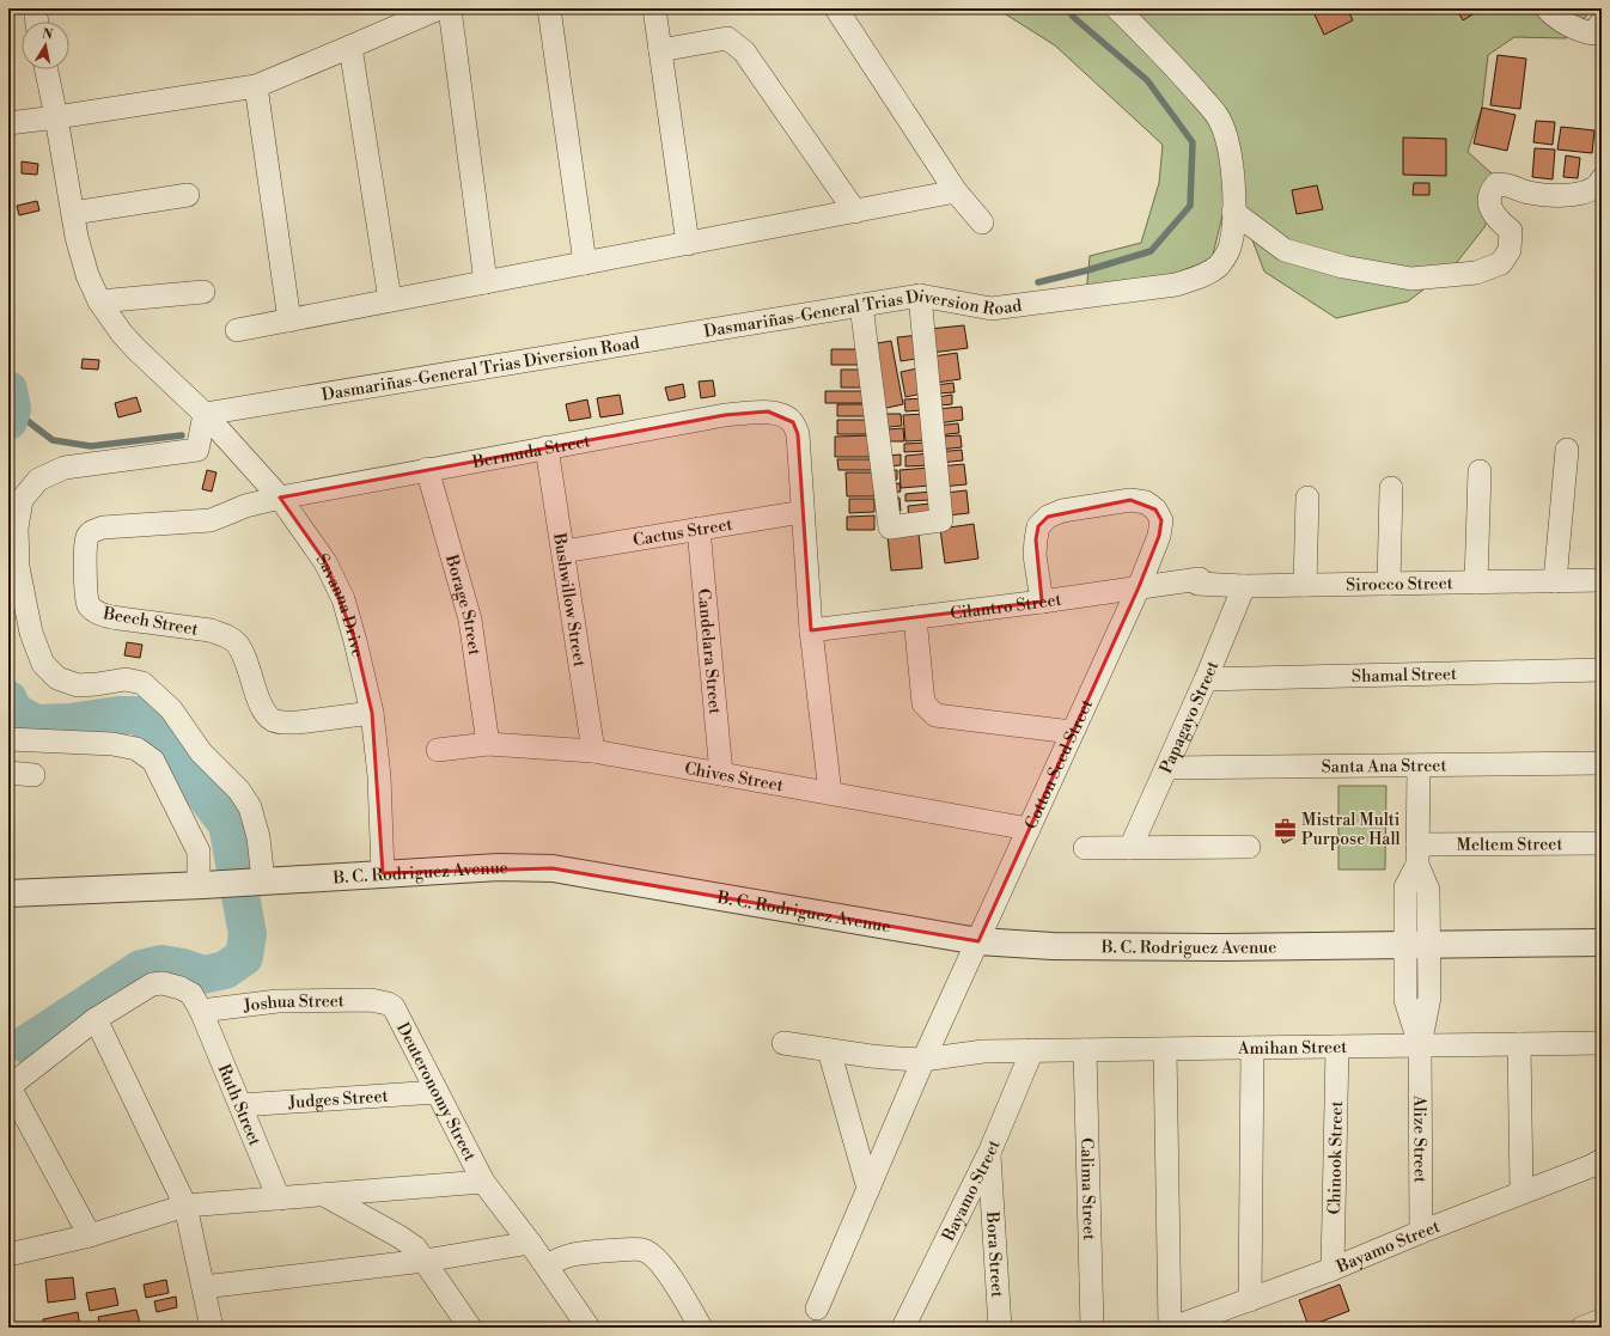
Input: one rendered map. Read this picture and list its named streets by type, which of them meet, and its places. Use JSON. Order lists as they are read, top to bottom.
{
  "streets": {
    "street": [
      "Dasmariñas-General Trias Diversion Road",
      "Bermuda Street",
      "Cactus Street",
      "Sirocco Street",
      "Bushwillow Street",
      "Savanna Drive",
      "Borage Street",
      "Cilantro Street",
      "Beech Street",
      "Candelara Street",
      "Shamal Street",
      "Papagayo Street",
      "Cotton Seed Street",
      "Santa Ana Street",
      "Chives Street",
      "Meltem Street",
      "B. C. Rodriguez Avenue",
      "Joshua Street",
      "Amihan Street",
      "Deuteronomy Street",
      "Judges Street",
      "Ruth Street",
      "Alize Street",
      "Chinook Street",
      "Calima Street",
      "Bayamo Street",
      "Bora Street"
    ]
  },
  "crossings": [
    ["Dasmariñas-General Trias Diversion Road", "Savanna Drive"],
    ["Bermuda Street", "Cactus Street"],
    ["Bermuda Street", "Bushwillow Street"],
    ["Bermuda Street", "Savanna Drive"],
    ["Bermuda Street", "Borage Street"],
    ["Bermuda Street", "Beech Street"],
    ["Cactus Street", "Bushwillow Street"],
    ["Cactus Street", "Candelara Street"],
    ["Sirocco Street", "Cilantro Street"],
    ["Sirocco Street", "Papagayo Street"],
    ["Bushwillow Street", "Chives Street"],
    ["Savanna Drive", "Beech Street"],
    ["Savanna Drive", "B. C. Rodriguez Avenue"],
    ["Borage Street", "Chives Street"],
    ["Cilantro Street", "Cotton Seed Street"],
    ["Candelara Street", "Chives Street"],
    ["Shamal Street", "Papagayo Street"],
    ["Papagayo Street", "Santa Ana Street"],
    ["Cotton Seed Street", "Chives Street"],
    ["Cotton Seed Street", "B. C. Rodriguez Avenue"],
    ["Cotton Seed Street", "Amihan Street"],
    ["Meltem Street", "Alize Street"],
    ["B. C. Rodriguez Avenue", "Alize Street"],
    ["Joshua Street", "Deuteronomy Street"],
    ["Joshua Street", "Ruth Street"],
    ["Amihan Street", "Alize Street"],
    ["Amihan Street", "Chinook Street"],
    ["Amihan Street", "Calima Street"],
    ["Amihan Street", "Bayamo Street"],
    ["Deuteronomy Street", "Judges Street"],
    ["Judges Street", "Ruth Street"],
    ["Alize Street", "Bayamo Street"],
    ["Chinook Street", "Bayamo Street"],
    ["Bayamo Street", "Bora Street"]
  ],
  "places": {
    "office": ["Mistral Multi Purpose Hall"]
  },
  "north": "top"
}
